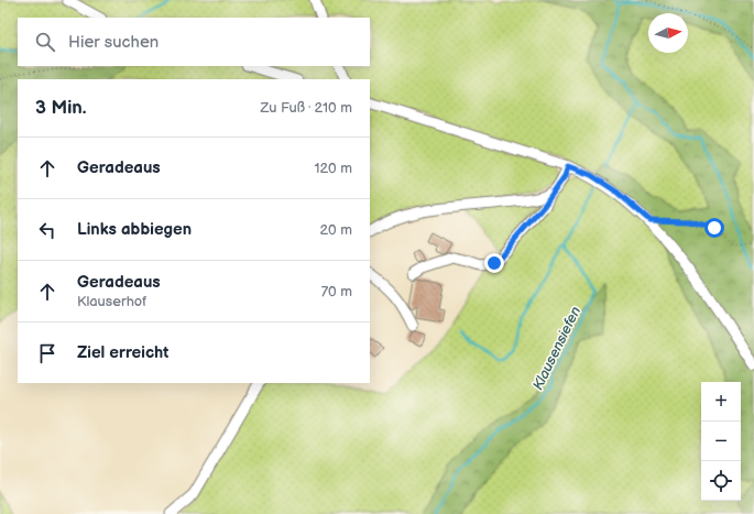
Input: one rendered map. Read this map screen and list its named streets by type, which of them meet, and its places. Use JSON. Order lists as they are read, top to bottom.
{
  "water": ["Klausensiefen"],
  "north": "right",
  "page": {
    "search": "Hier suchen",
    "heading": ["3 Min.", "Zu Fuß · 210 m"],
    "list": [
      ["Geradeaus", "120 m"],
      ["Links abbiegen", "20 m"],
      ["Geradeaus", "Klauserhof", "70 m"],
      "Ziel erreicht"
    ],
    "map_buttons": ["+", "−"]
  }
}
